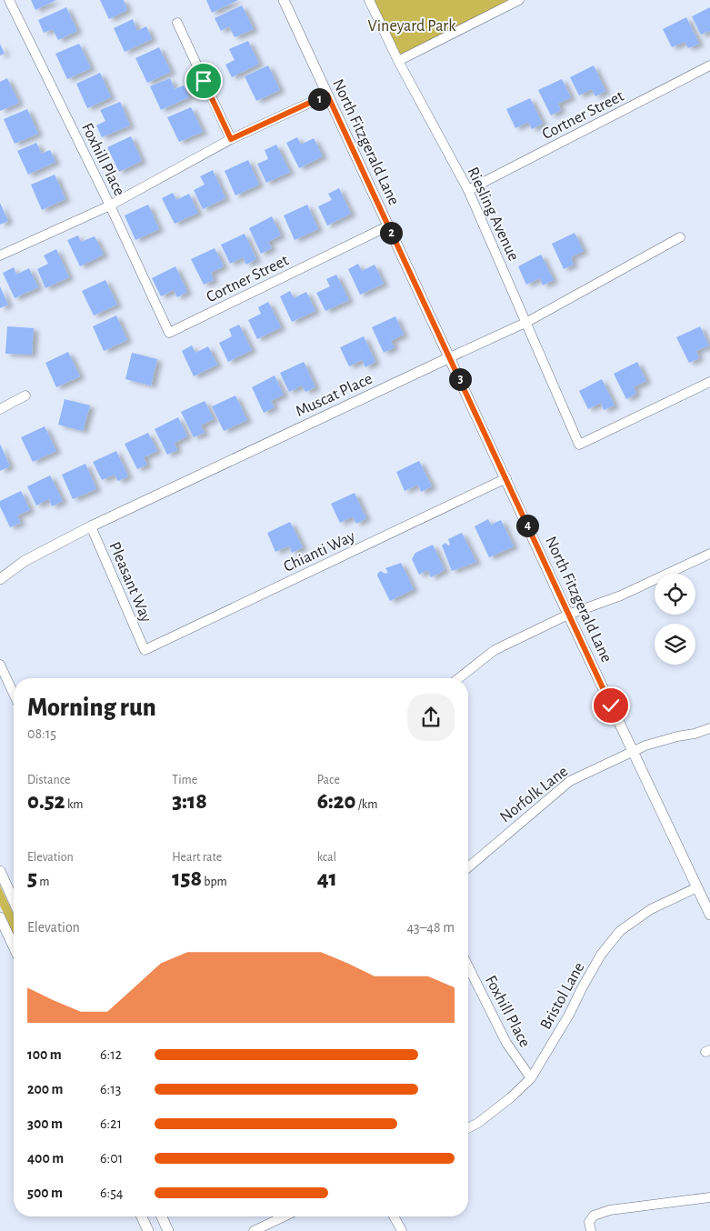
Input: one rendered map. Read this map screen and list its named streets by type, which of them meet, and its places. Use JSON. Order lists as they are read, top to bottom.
{
  "streets": {
    "street": [
      "Cortner Street",
      "North Fitzgerald Lane",
      "Foxhill Place",
      "Riesling Avenue",
      "Muscat Place",
      "Chianti Way",
      "Pleasant Way",
      "Norfolk Lane",
      "Bristol Lane"
    ]
  },
  "crossings": [
    ["Cortner Street", "North Fitzgerald Lane"],
    ["Cortner Street", "Foxhill Place"],
    ["Cortner Street", "Riesling Avenue"],
    ["North Fitzgerald Lane", "Muscat Place"],
    ["North Fitzgerald Lane", "Chianti Way"],
    ["North Fitzgerald Lane", "Norfolk Lane"],
    ["North Fitzgerald Lane", "Bristol Lane"],
    ["Foxhill Place", "Bristol Lane"],
    ["Riesling Avenue", "Muscat Place"],
    ["Muscat Place", "Pleasant Way"],
    ["Chianti Way", "Pleasant Way"]
  ],
  "parks": ["Vineyard Park"],
  "page": {
    "pins": [
      "1",
      "2",
      "3",
      "4"
    ],
    "heading": ["Morning run", "08:15"],
    "stats": [
      ["Distance", "0.52 km"],
      ["Time", "3:18"],
      ["Pace", "6:20 /km"],
      ["Elevation", "5 m"],
      ["Heart rate", "158 bpm"],
      ["kcal", "41"]
    ],
    "chart": ["Elevation", "43–48 m"],
    "list": [
      {
        "name": "100 m",
        "note": "6:12"
      },
      {
        "name": "200 m",
        "note": "6:13"
      },
      {
        "name": "300 m",
        "note": "6:21"
      },
      {
        "name": "400 m",
        "note": "6:01"
      },
      {
        "name": "500 m",
        "note": "6:54"
      }
    ]
  }
}
